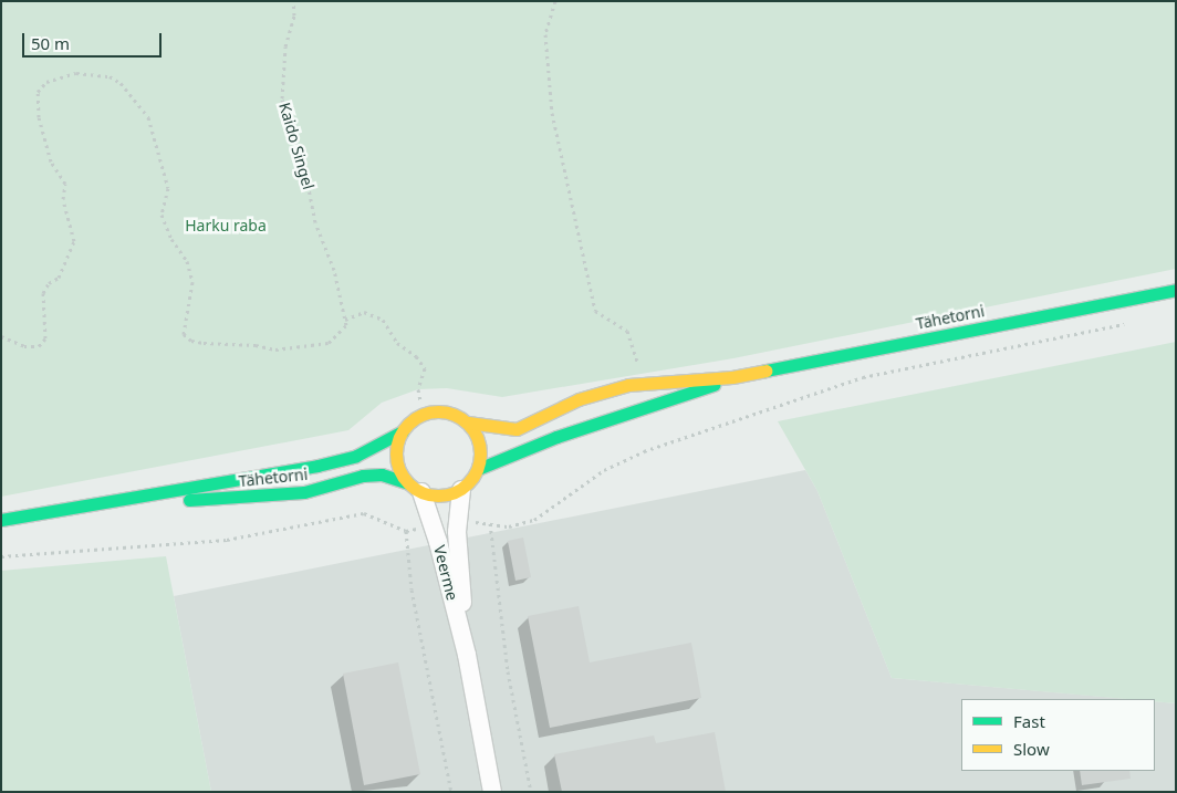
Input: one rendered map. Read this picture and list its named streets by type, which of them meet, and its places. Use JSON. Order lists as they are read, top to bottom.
{
  "streets": {
    "street": ["Tähetorni", "Veerme"],
    "path": ["Kaido Singel"]
  },
  "crossings": [
    ["Tähetorni", "Veerme"]
  ],
  "parks": ["Harku raba"],
  "legend": ["Fast", "Slow"],
  "scale_bar": "50 m"
}
